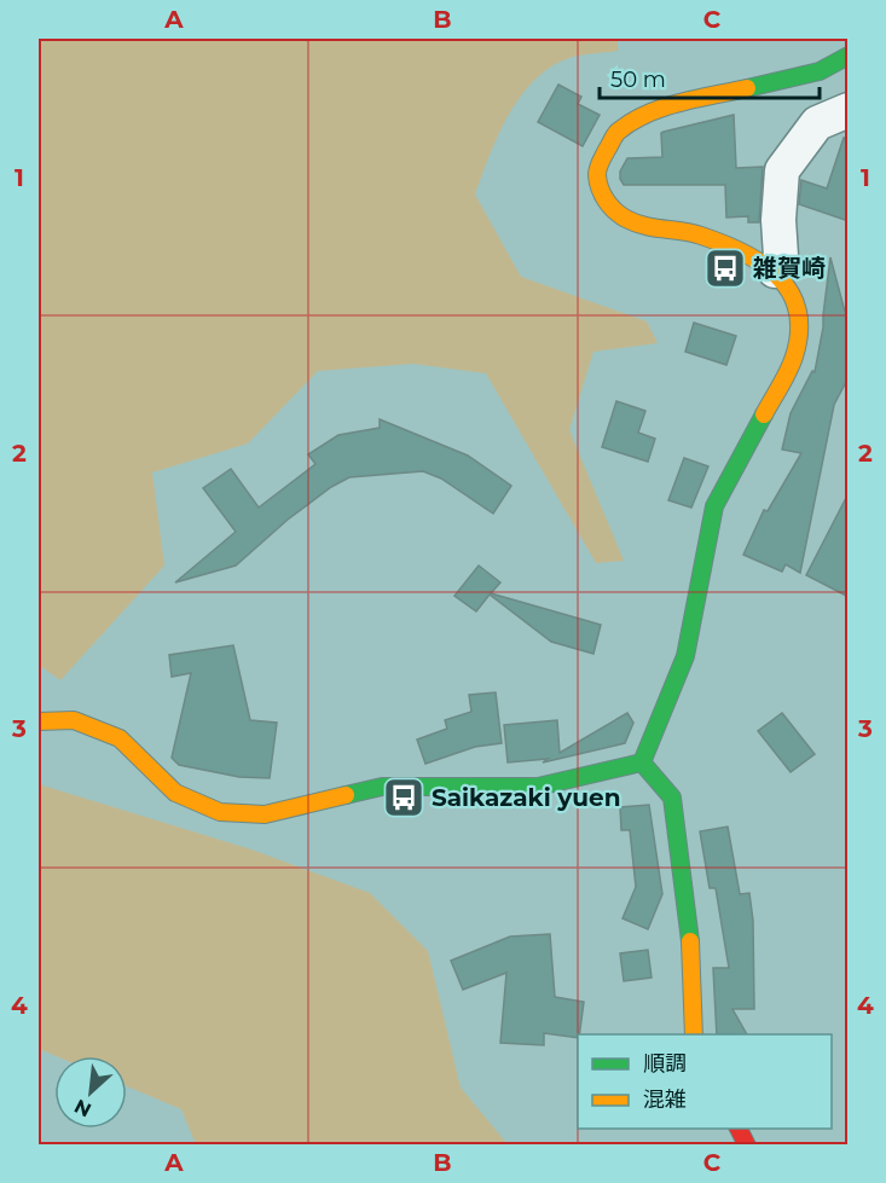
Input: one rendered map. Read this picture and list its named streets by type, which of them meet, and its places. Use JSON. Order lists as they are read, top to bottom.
{
  "places": {
    "bus stop": ["雑賀崎", "Saikazaki yuen"]
  },
  "legend": ["順調", "混雑"],
  "scale_bar": "50 m",
  "north": "bottom left",
  "grid": {
    "columns": ["A", "B", "C"],
    "rows": [
      "1",
      "2",
      "3",
      "4"
    ]
  }
}
